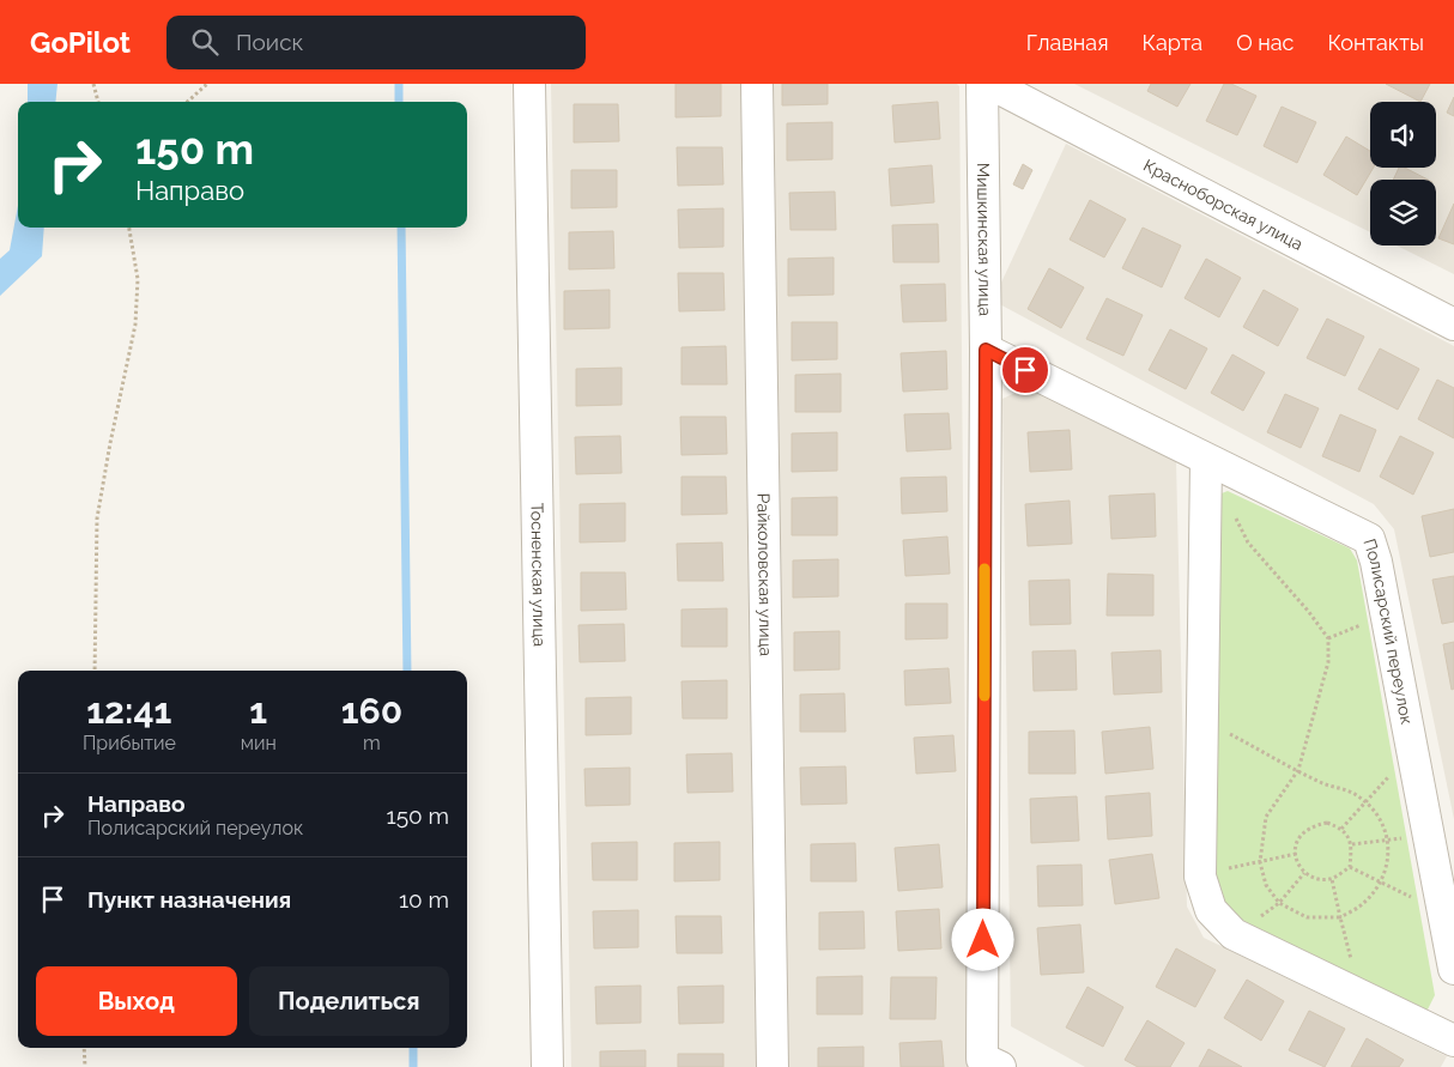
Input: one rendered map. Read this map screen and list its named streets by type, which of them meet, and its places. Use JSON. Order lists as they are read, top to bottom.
{
  "streets": {
    "street": [
      "Красноборская улица",
      "Мишкинская улица",
      "Тосненская улица",
      "Райколовская улица",
      "Полисарский переулок"
    ]
  },
  "crossings": [
    ["Мишкинская улица", "Полисарский переулок"]
  ],
  "page": {
    "header": "GoPilot",
    "search": "Поиск",
    "nav": [
      "Главная",
      "Карта",
      "О нас",
      "Контакты"
    ],
    "turn": ["150 m", "Направо"],
    "eta": [
      "12:41",
      "Прибытие",
      "1",
      "мин",
      "160",
      "m"
    ],
    "list": [
      {
        "name": "Направо",
        "note": "Полисарский переулок",
        "value": "150 m"
      },
      {
        "name": "Пункт назначения",
        "value": "10 m"
      }
    ],
    "buttons": ["Выход", "Поделиться"]
  }
}
